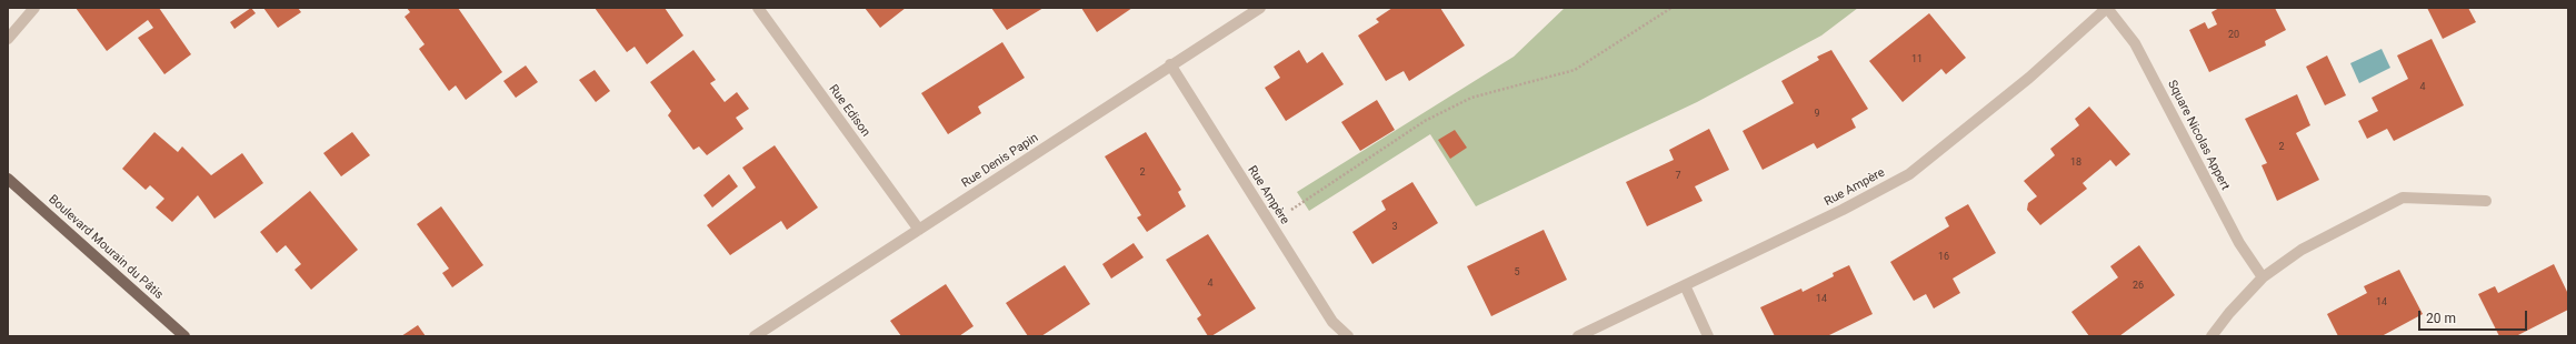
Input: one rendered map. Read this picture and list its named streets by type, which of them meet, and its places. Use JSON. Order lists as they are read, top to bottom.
{
  "streets": {
    "main road": ["Boulevard Mourain du Pâtis"],
    "street": [
      "Rue Edison",
      "Square Nicolas Appert",
      "Rue Denis Papin",
      "Rue Ampère"
    ]
  },
  "crossings": [
    ["Rue Edison", "Rue Denis Papin"],
    ["Square Nicolas Appert", "Rue Ampère"],
    ["Rue Denis Papin", "Rue Ampère"]
  ],
  "house_numbers": [
    "20",
    "11",
    "4",
    "9",
    "2",
    "18",
    "2",
    "7",
    "3",
    "16",
    "5",
    "4",
    "26",
    "14",
    "14"
  ],
  "scale_bar": "20 m"
}
